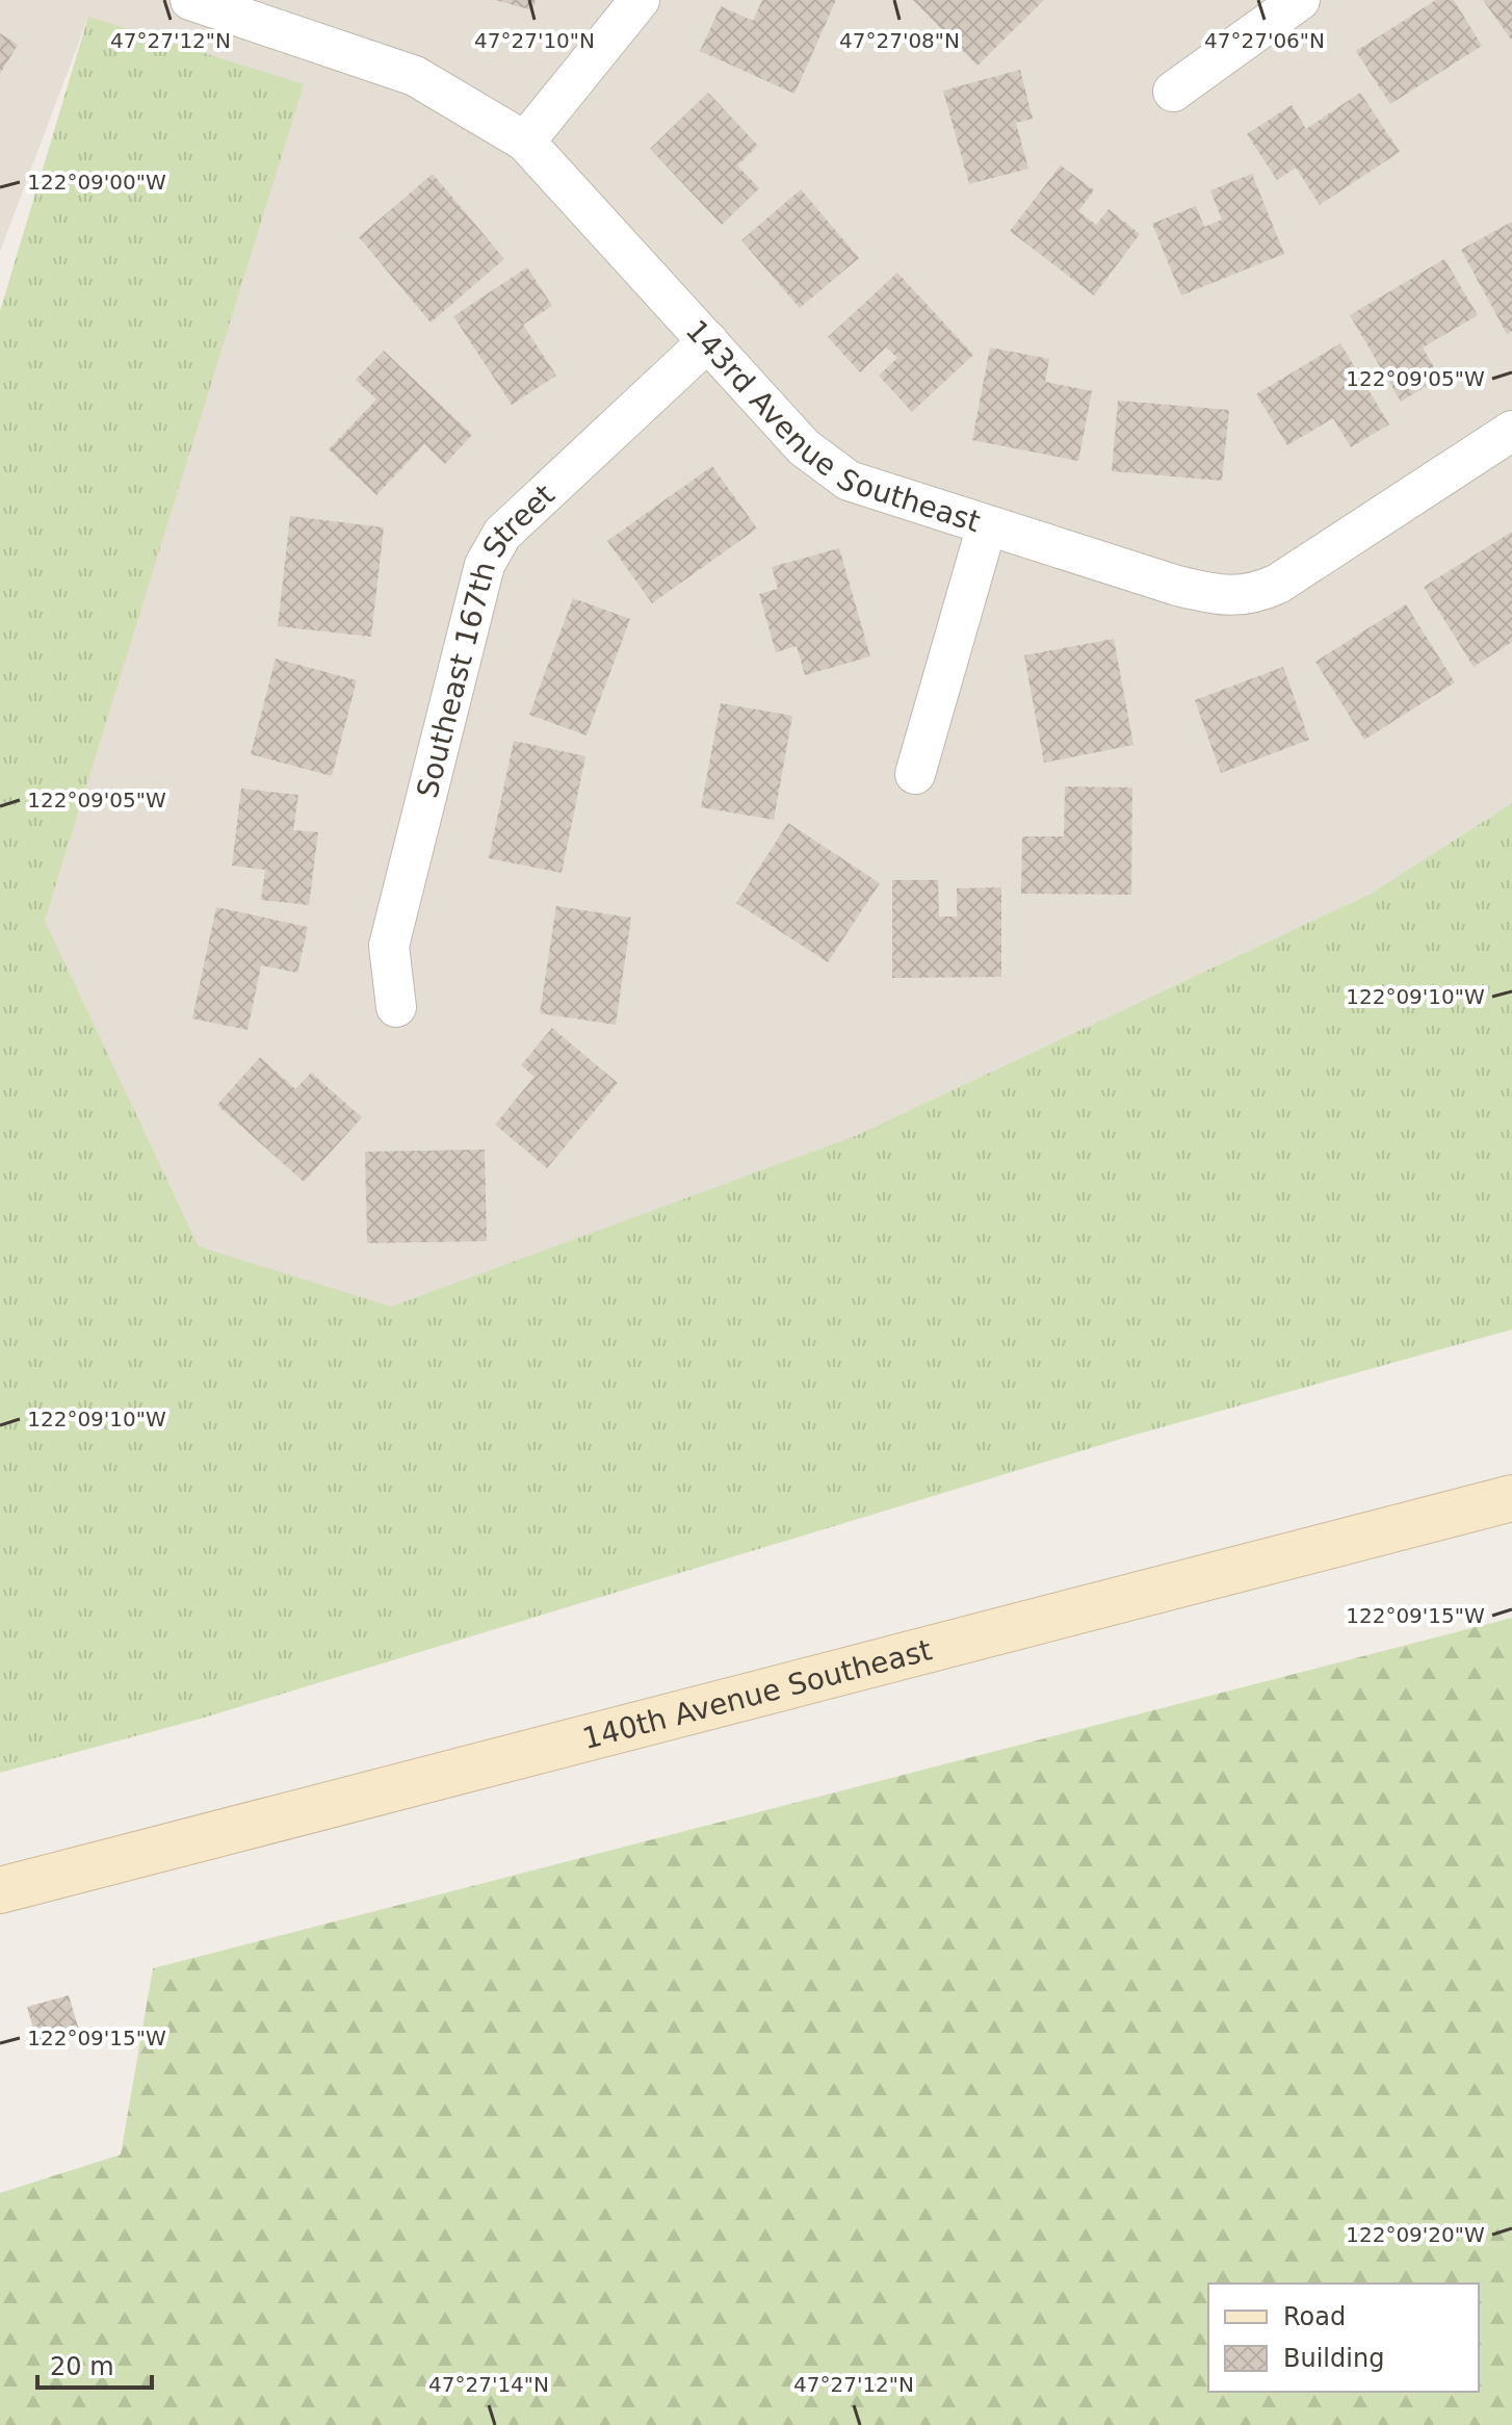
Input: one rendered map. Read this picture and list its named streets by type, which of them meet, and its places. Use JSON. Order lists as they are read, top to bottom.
{
  "streets": {
    "main road": ["140th Avenue Southeast"],
    "street": ["143rd Avenue Southeast", "Southeast 167th Street"]
  },
  "crossings": [
    ["143rd Avenue Southeast", "Southeast 167th Street"]
  ],
  "legend": ["Road", "Building"],
  "scale_bar": "20 m",
  "coordinates": [
    "47°27'12\"N",
    "47°27'10\"N",
    "47°27'08\"N",
    "47°27'06\"N",
    "122°09'00\"W",
    "122°09'05\"W",
    "122°09'10\"W",
    "122°09'15\"W",
    "122°09'20\"W",
    "47°27'14\"N"
  ]
}
